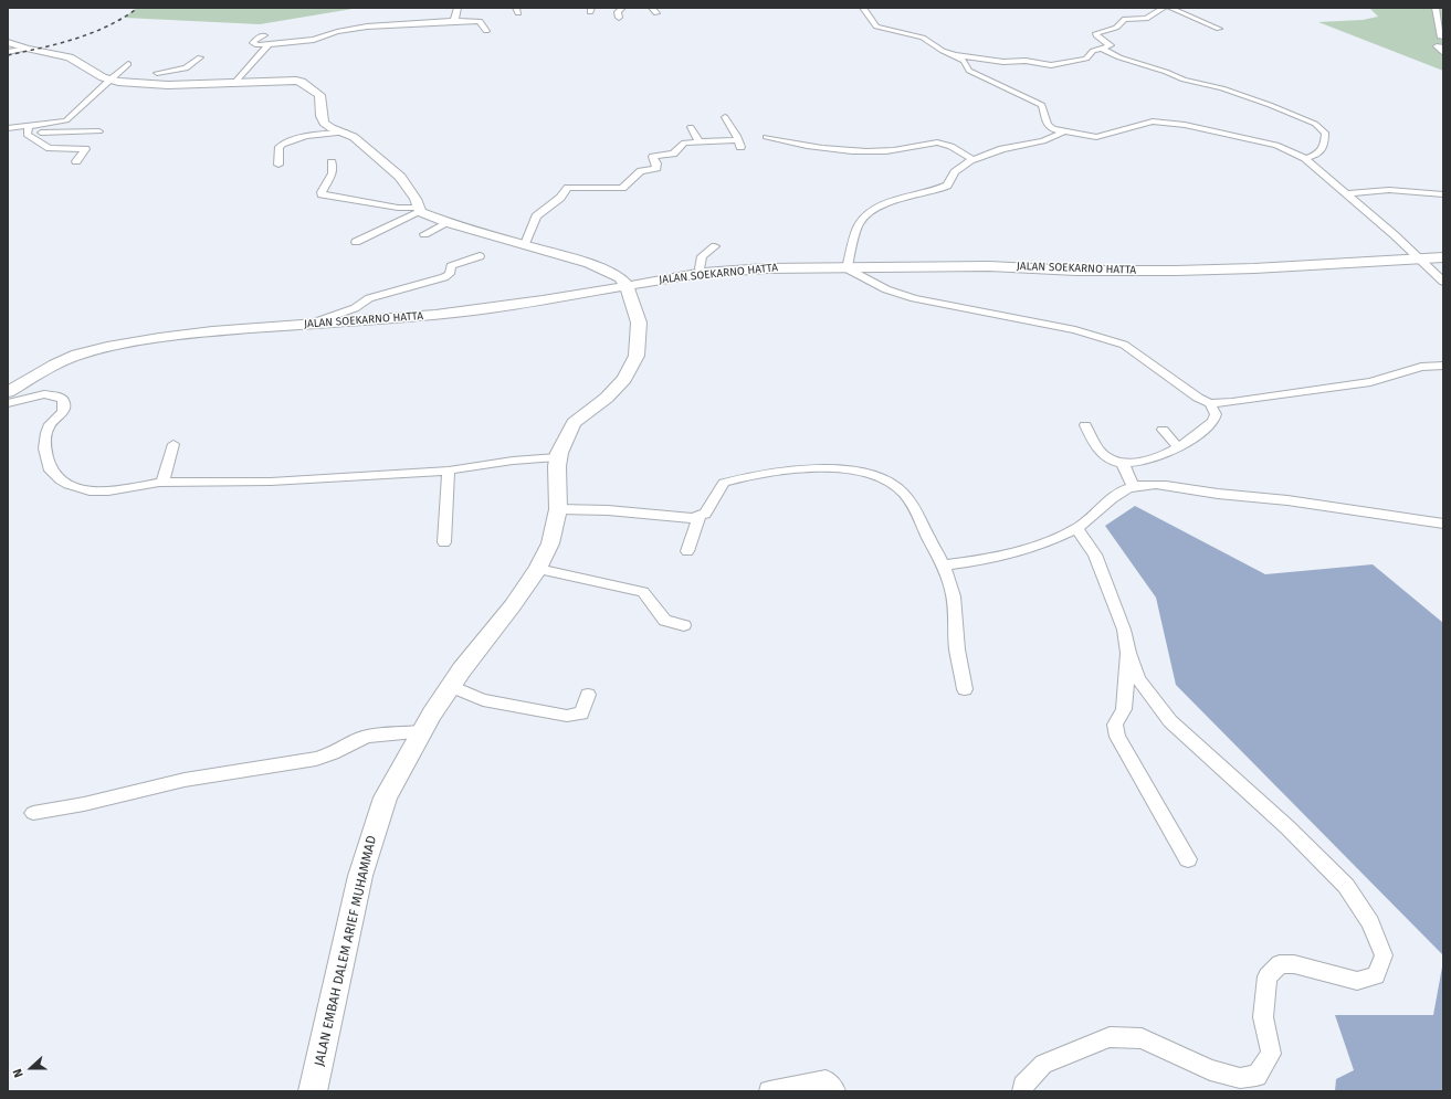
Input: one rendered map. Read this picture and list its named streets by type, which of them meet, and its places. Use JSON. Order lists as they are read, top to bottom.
{
  "streets": {
    "street": ["JALAN SOEKARNO HATTA", "JALAN EMBAH DALEM ARIEF MUHAMMAD"]
  },
  "crossings": [
    ["JALAN SOEKARNO HATTA", "JALAN EMBAH DALEM ARIEF MUHAMMAD"]
  ],
  "north": "left"
}
